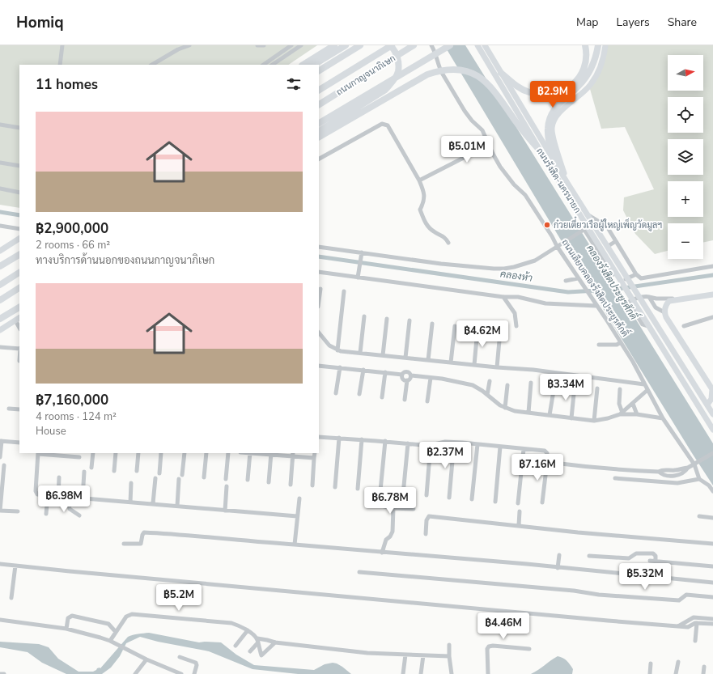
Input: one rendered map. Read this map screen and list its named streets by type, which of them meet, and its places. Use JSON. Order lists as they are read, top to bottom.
{
  "streets": {
    "highway": ["ถนนกาญจนาภิเษก"],
    "main road": ["ถนนรังสิต-นครนายก"],
    "street": ["ถนนเลียบคลองรังสิตประยูรศักดิ์"]
  },
  "water": ["คลองห้า", "คลองรังสิตประยูรศักดิ์"],
  "places": ["ก๋วยเตี๋ยวเรือผู้ใหญ่เพ็ญวัดมูลฯ"],
  "north": "right",
  "page": {
    "header": "Homiq",
    "nav": ["Map", "Layers", "Share"],
    "map_buttons": ["+", "−"],
    "heading": "11 homes",
    "price": [
      "฿2.9M",
      "฿5.01M",
      "฿4.62M",
      "฿3.34M",
      "฿2.37M",
      "฿7.16M",
      "฿6.98M",
      "฿6.78M",
      "฿5.32M",
      "฿5.2M",
      "฿4.46M"
    ],
    "list": [
      {
        "name": "฿2,900,000",
        "note": "2 rooms · 66 m² · ทางบริการด้านนอกของถนนกาญจนาภิเษก"
      },
      {
        "name": "฿7,160,000",
        "note": "4 rooms · 124 m² · House"
      }
    ]
  }
}
